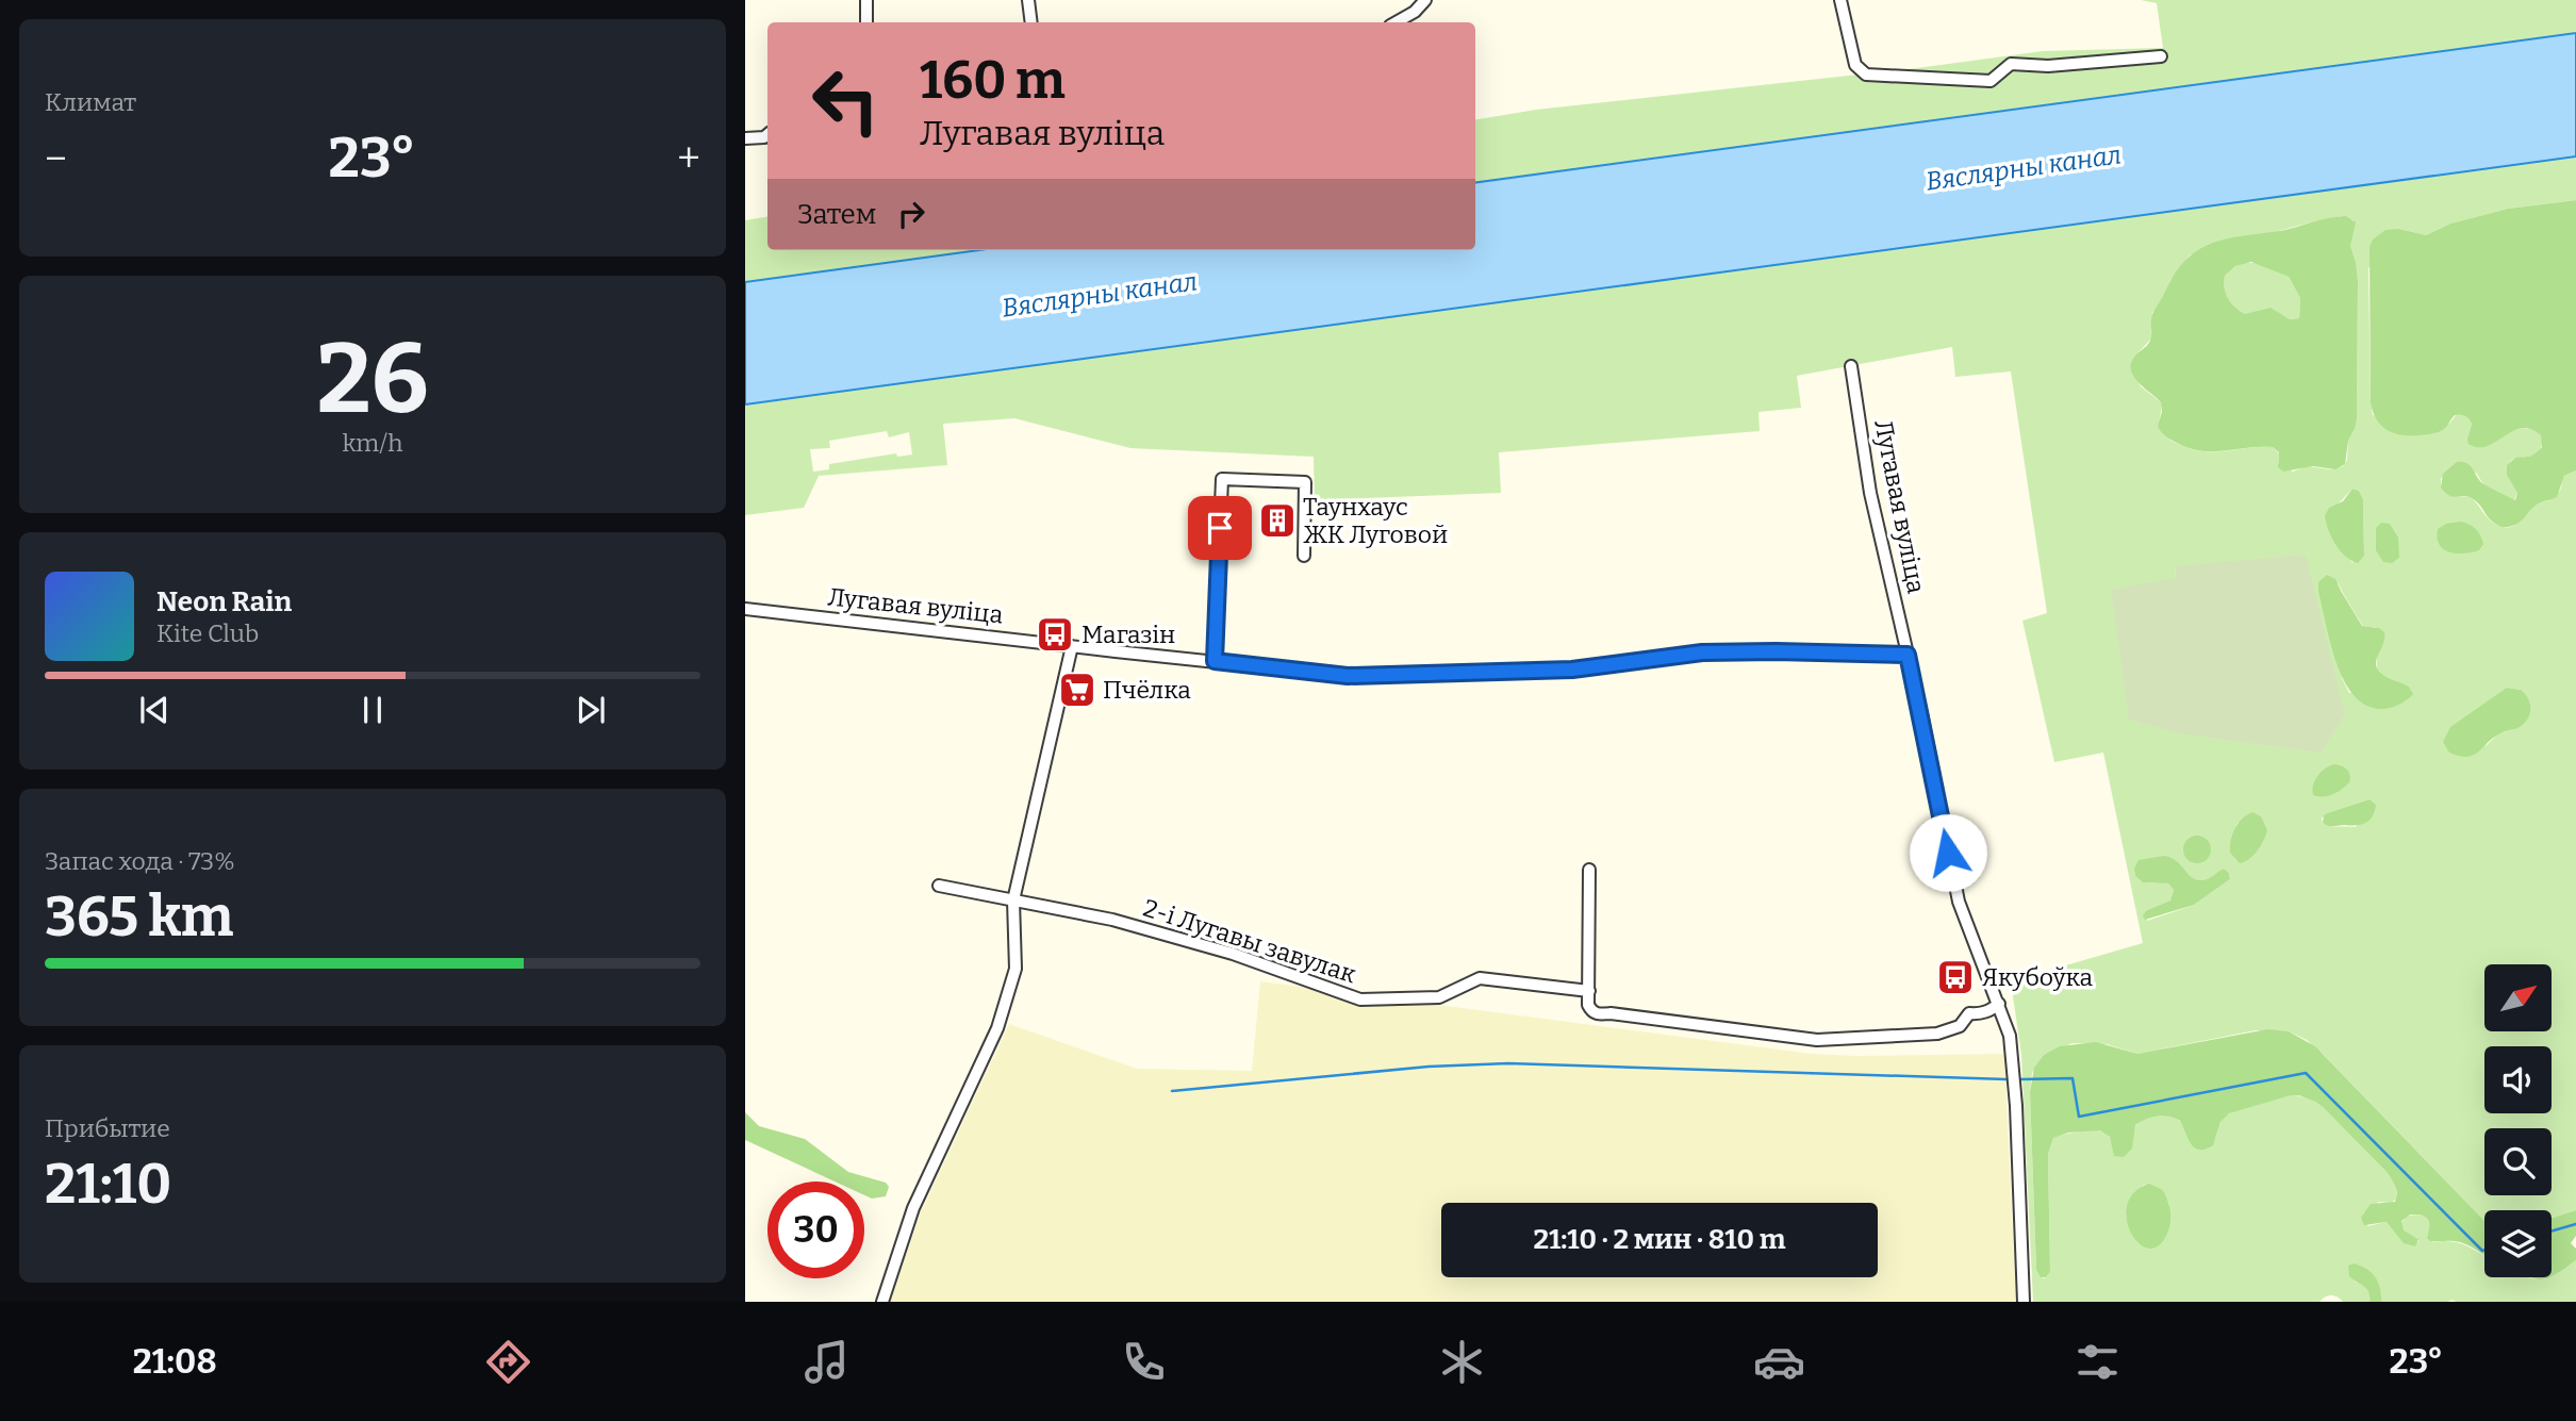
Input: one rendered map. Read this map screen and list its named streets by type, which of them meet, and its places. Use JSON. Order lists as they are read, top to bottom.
{
  "streets": {
    "street": ["Лугавая вуліца", "2-і Лугавы завулак"]
  },
  "water": ["Вяслярны канал"],
  "places": {
    "building": ["Таунхаус ЖК Луговой"],
    "bus stop": ["Магазін", "Якубоўка"],
    "supermarket": ["Пчёлка"]
  },
  "north": "top right",
  "page": {
    "tile": [
      "Климат",
      ["26", "km/h"],
      ["Запас хода · 73%", "365 km"],
      ["Прибытие", "21:10"]
    ],
    "turn": ["160 m", "Лугавая вуліца"],
    "heat": ["−", "23°", "+"],
    "then": "Затем",
    "song": ["Neon Rain", "Kite Club"],
    "limit": "30",
    "trip": "21:10 · 2 мин · 810 m",
    "tabs": ["21:08", "23°"]
  }
}
